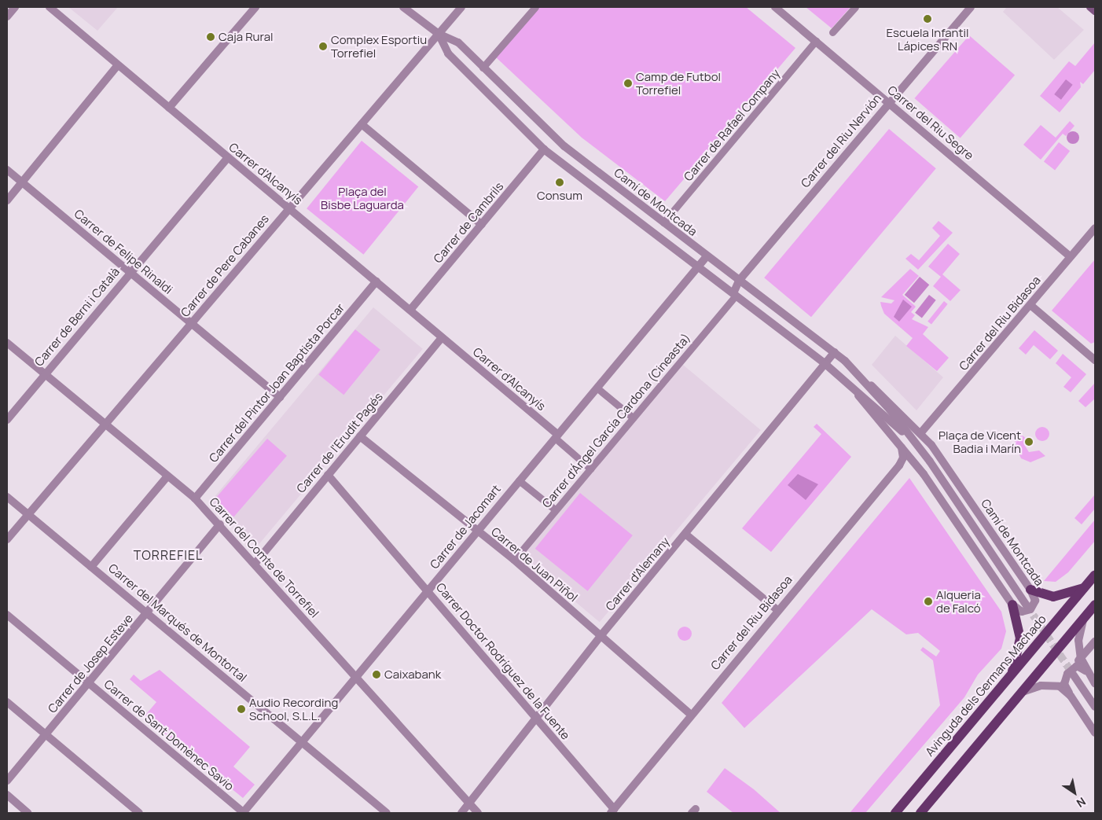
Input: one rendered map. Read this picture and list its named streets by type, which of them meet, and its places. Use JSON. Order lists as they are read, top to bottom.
{
  "streets": {
    "main road": ["Avinguda dels Germans Machado"],
    "street": [
      "Carrer del Riu Segre",
      "Carrer de Rafael Company",
      "Carrer del Riu Nervión",
      "Carrer d'Alcanyís",
      "Camí de Montcada",
      "Carrer de Cambrils",
      "Carrer de Felipe Rinaldi",
      "Carrer de Pere Cabanes",
      "Carrer de Berni i Català",
      "Carrer del Riu Bidasoa",
      "Carrer del Pintor Joan Baptista Porcar",
      "Carrer d'Ángel García Cardona (Cineasta)",
      "Carrer de l'Erudit Pagés",
      "Carrer de Jacomart",
      "Carrer del Comte de Torrefiel",
      "Carrer de Juan Piñol",
      "Carrer d'Alemany",
      "Carrer del Marqués de Montortal",
      "Carrer Doctor Rodríguez de la Fuente",
      "Carrer de Josep Esteve",
      "Carrer de Sant Domènec Savio"
    ]
  },
  "crossings": [
    ["Carrer del Riu Segre", "Carrer de Rafael Company"],
    ["Carrer del Riu Segre", "Carrer del Riu Nervión"],
    ["Carrer del Riu Segre", "Carrer del Riu Bidasoa"],
    ["Carrer de Rafael Company", "Camí de Montcada"],
    ["Carrer del Riu Nervión", "Camí de Montcada"],
    ["Carrer del Riu Nervión", "Carrer d'Ángel García Cardona (Cineasta)"],
    ["Carrer d'Alcanyís", "Carrer de Cambrils"],
    ["Carrer d'Alcanyís", "Carrer de Pere Cabanes"],
    ["Carrer d'Alcanyís", "Carrer de Berni i Català"],
    ["Carrer d'Alcanyís", "Carrer del Pintor Joan Baptista Porcar"],
    ["Carrer d'Alcanyís", "Carrer d'Ángel García Cardona (Cineasta)"],
    ["Carrer d'Alcanyís", "Carrer de l'Erudit Pagés"],
    ["Carrer d'Alcanyís", "Carrer de Jacomart"],
    ["Camí de Montcada", "Carrer de Cambrils"],
    ["Camí de Montcada", "Carrer de Pere Cabanes"],
    ["Camí de Montcada", "Carrer del Riu Bidasoa"],
    ["Camí de Montcada", "Carrer d'Ángel García Cardona (Cineasta)"],
    ["Camí de Montcada", "Carrer de Jacomart"],
    ["Camí de Montcada", "Carrer d'Alemany"],
    ["Carrer de Felipe Rinaldi", "Carrer de Pere Cabanes"],
    ["Carrer de Felipe Rinaldi", "Carrer de Berni i Català"],
    ["Carrer de Felipe Rinaldi", "Carrer del Pintor Joan Baptista Porcar"],
    ["Carrer de Pere Cabanes", "Carrer del Comte de Torrefiel"],
    ["Carrer de Pere Cabanes", "Carrer del Marqués de Montortal"],
    ["Carrer de Berni i Català", "Carrer del Comte de Torrefiel"],
    ["Carrer del Riu Bidasoa", "Carrer de Juan Piñol"],
    ["Carrer del Riu Bidasoa", "Carrer Doctor Rodríguez de la Fuente"],
    ["Carrer del Pintor Joan Baptista Porcar", "Carrer del Comte de Torrefiel"],
    ["Carrer d'Ángel García Cardona (Cineasta)", "Carrer de Juan Piñol"],
    ["Carrer de l'Erudit Pagés", "Carrer del Comte de Torrefiel"],
    ["Carrer de l'Erudit Pagés", "Carrer de Juan Piñol"],
    ["Carrer de l'Erudit Pagés", "Carrer Doctor Rodríguez de la Fuente"],
    ["Carrer de Jacomart", "Carrer del Comte de Torrefiel"],
    ["Carrer de Jacomart", "Carrer de Juan Piñol"],
    ["Carrer de Jacomart", "Carrer del Marqués de Montortal"],
    ["Carrer de Jacomart", "Carrer Doctor Rodríguez de la Fuente"],
    ["Carrer de Jacomart", "Carrer de Sant Domènec Savio"],
    ["Carrer del Comte de Torrefiel", "Carrer d'Alemany"],
    ["Carrer del Comte de Torrefiel", "Carrer de Josep Esteve"],
    ["Carrer de Juan Piñol", "Carrer d'Alemany"],
    ["Carrer d'Alemany", "Carrer Doctor Rodríguez de la Fuente"],
    ["Carrer del Marqués de Montortal", "Carrer de Josep Esteve"],
    ["Carrer de Josep Esteve", "Carrer de Sant Domènec Savio"]
  ],
  "districts": ["TORREFIEL"],
  "parks": ["Plaça del Bisbe Laguarda"],
  "places": [
    "Escuela Infantil Lápices RN",
    "Caja Rural",
    "Complex Esportiu Torrefiel",
    "Camp de Futbol Torrefiel",
    "Consum",
    "Plaça de Vicent Badia i Marín",
    "Alqueria de Falcó",
    "Caixabank",
    "Audio Recording School, S.L.L."
  ],
  "north": "bottom right"
}
